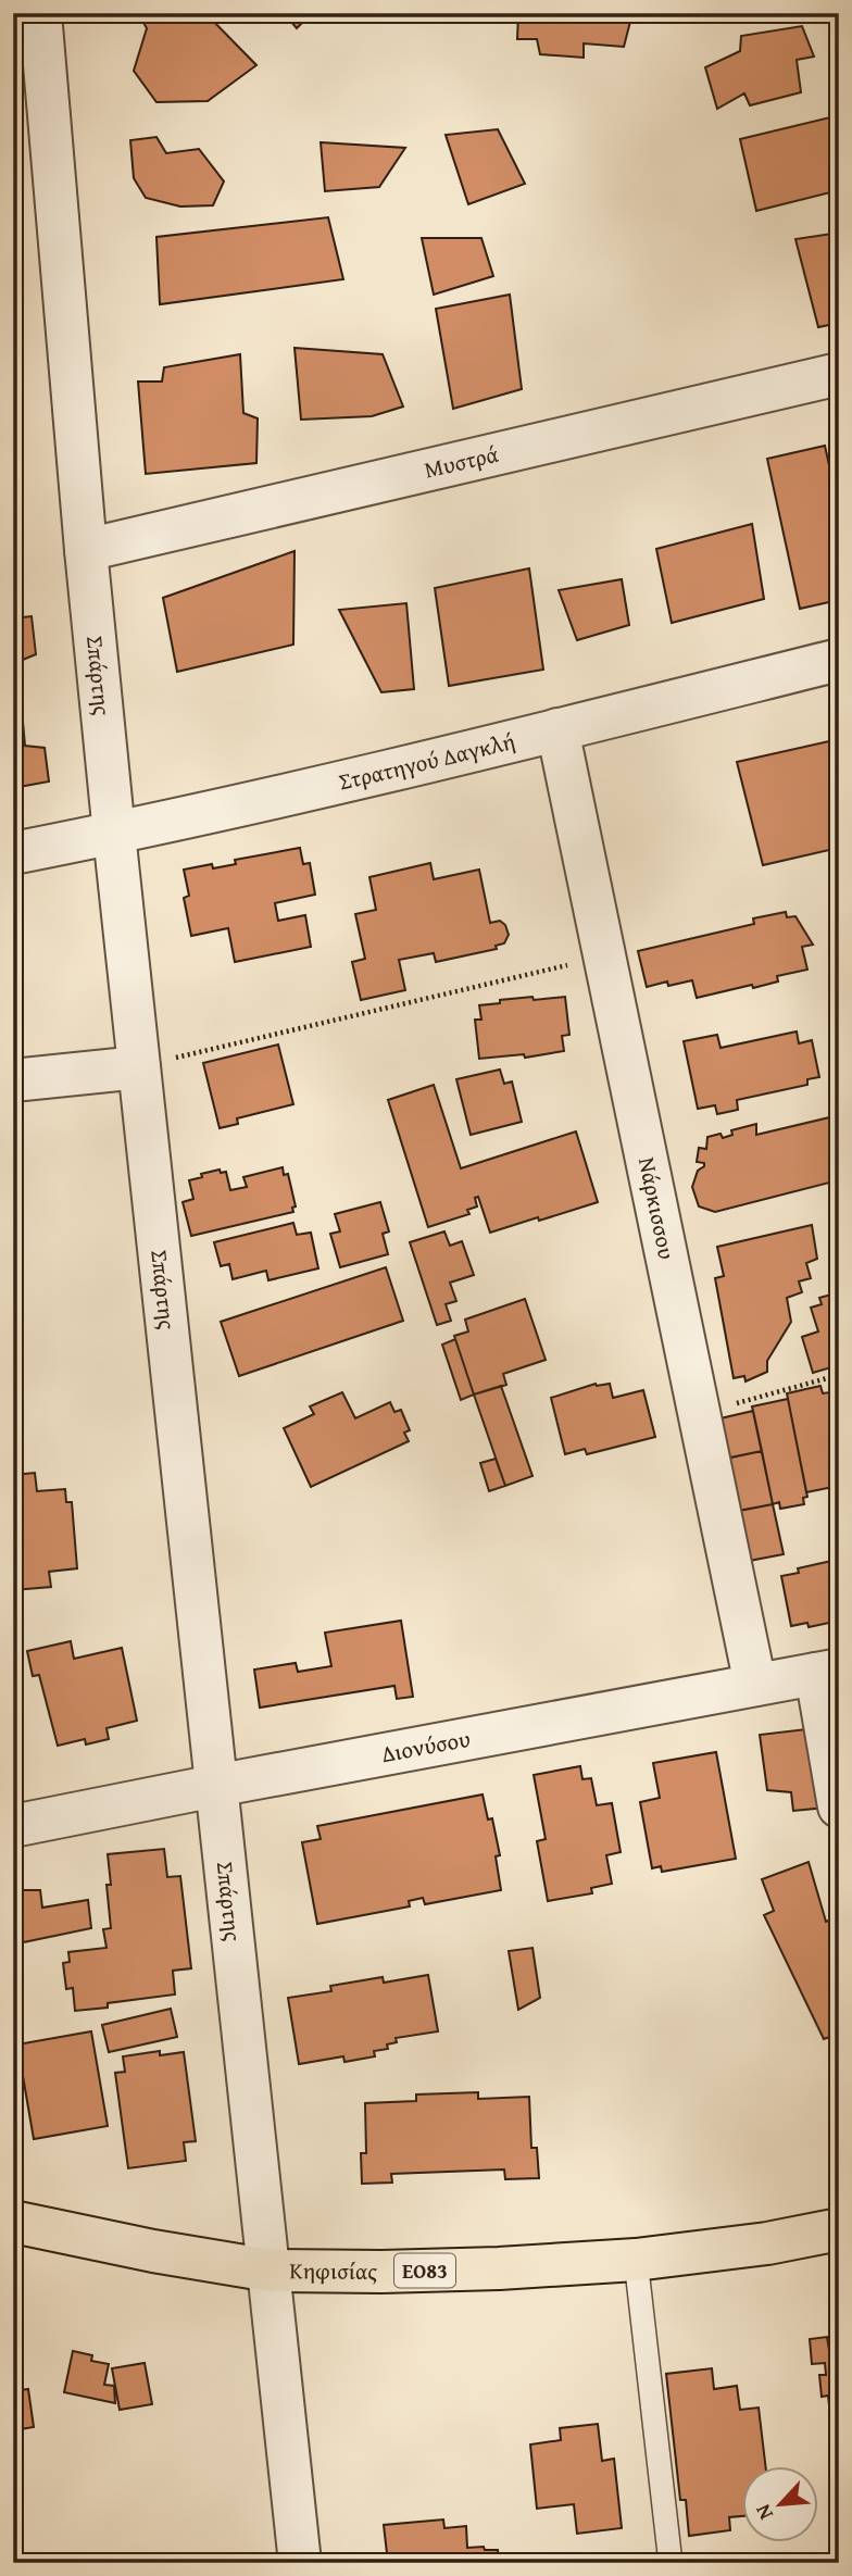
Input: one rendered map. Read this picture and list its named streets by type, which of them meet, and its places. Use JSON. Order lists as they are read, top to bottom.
{
  "streets": {
    "main road": ["Κηφισίας", "ΕΟ83"],
    "street": [
      "Μυστρά",
      "Σπάρτης",
      "Στρατηγού Δαγκλή",
      "Νάρκισσου",
      "Διονύσου"
    ]
  },
  "crossings": [
    ["Μυστρά", "Σπάρτης"],
    ["Σπάρτης", "Στρατηγού Δαγκλή"],
    ["Σπάρτης", "Διονύσου"],
    ["Σπάρτης", "Κηφισίας"],
    ["Στρατηγού Δαγκλή", "Νάρκισσου"],
    ["Νάρκισσου", "Διονύσου"]
  ],
  "north": "bottom left"
}
